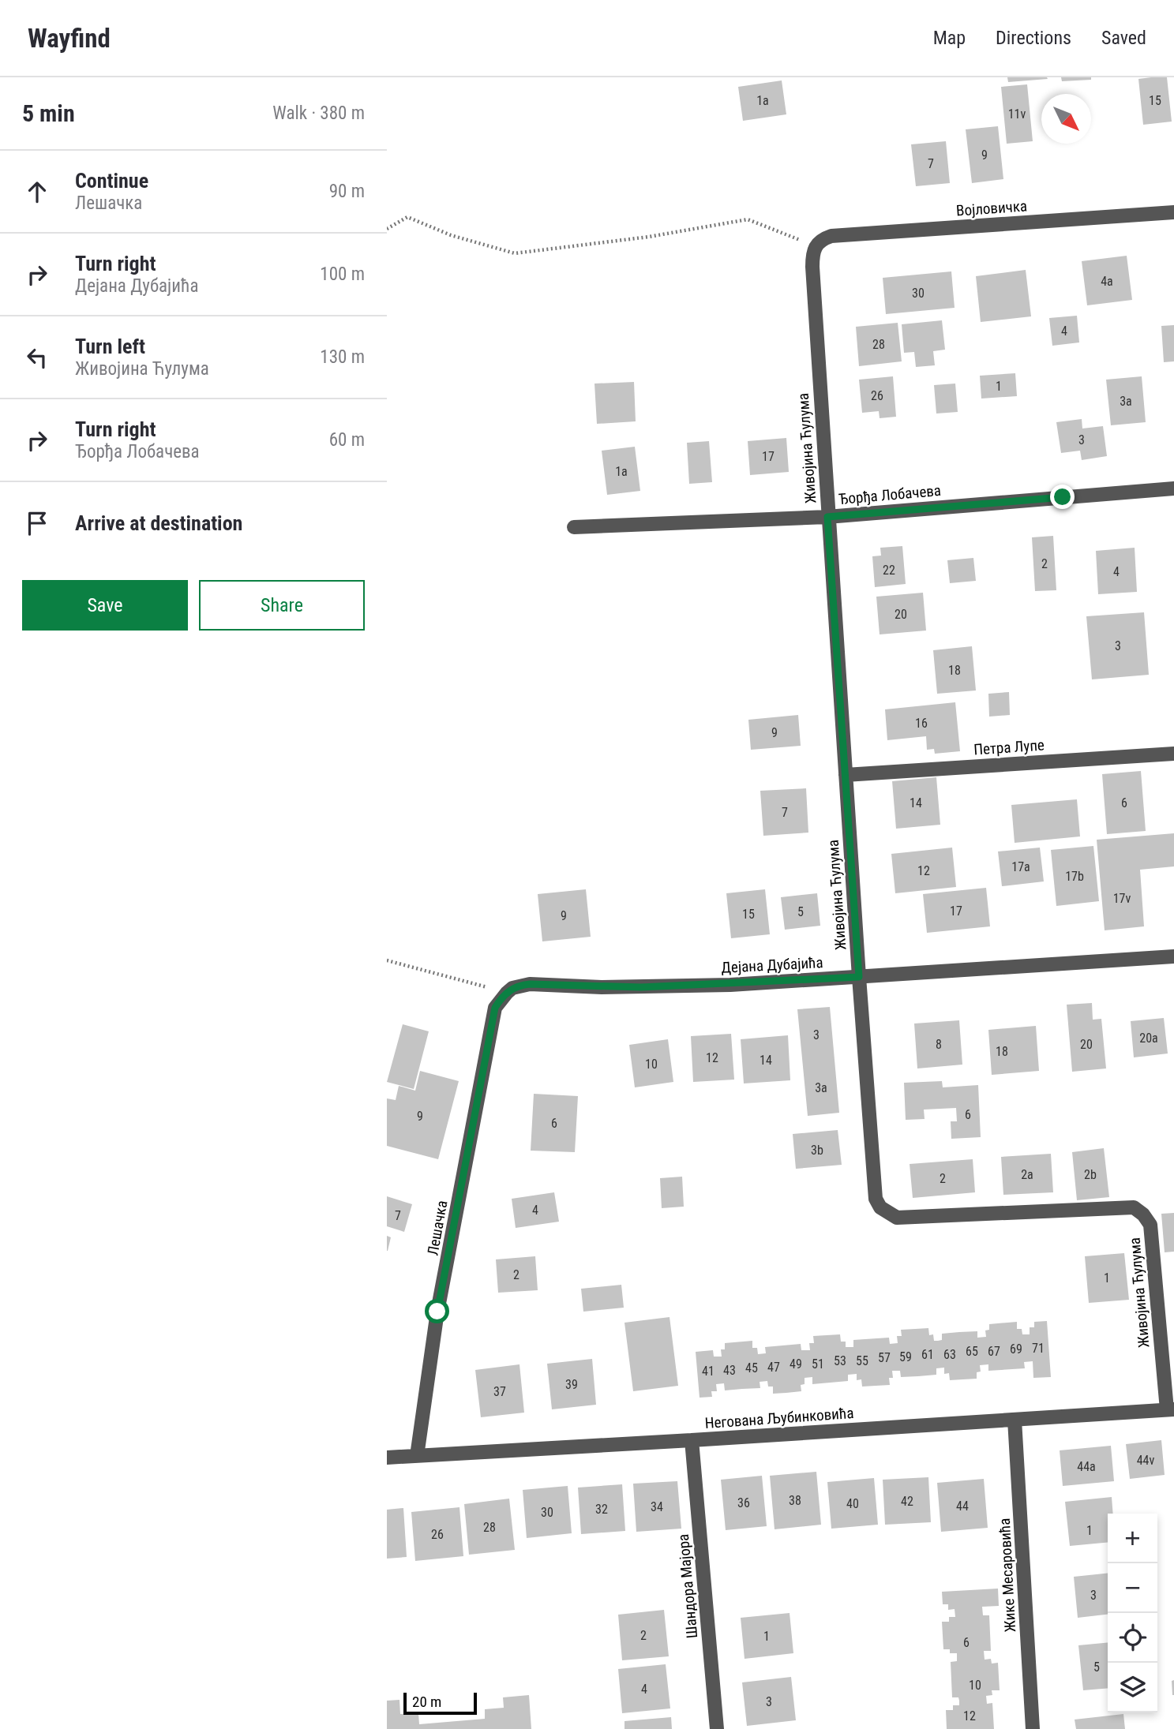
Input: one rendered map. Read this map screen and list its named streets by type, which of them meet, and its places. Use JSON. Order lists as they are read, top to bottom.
{
  "streets": {
    "street": [
      "Војловичка",
      "Живојина Ћулума",
      "Ђорђа Лобачева",
      "Петра Лупе",
      "Дејана Дубајића",
      "Лешачка",
      "Негована Љубинковића",
      "Жике Месаровића",
      "Шандора Мајора"
    ]
  },
  "crossings": [
    ["Војловичка", "Живојина Ћулума"],
    ["Живојина Ћулума", "Ђорђа Лобачева"],
    ["Живојина Ћулума", "Петра Лупе"],
    ["Живојина Ћулума", "Дејана Дубајића"],
    ["Живојина Ћулума", "Негована Љубинковића"],
    ["Дејана Дубајића", "Лешачка"],
    ["Лешачка", "Негована Љубинковића"],
    ["Негована Љубинковића", "Жике Месаровића"],
    ["Негована Љубинковића", "Шандора Мајора"]
  ],
  "house_numbers": [
    "1a",
    "15",
    "11v",
    "9",
    "7",
    "4a",
    "30",
    "4",
    "28",
    "1",
    "26",
    "3a",
    "3",
    "17",
    "1a",
    "2",
    "22",
    "4",
    "20",
    "3",
    "18",
    "16",
    "9",
    "14",
    "6",
    "7",
    "17a",
    "12",
    "17b",
    "17v",
    "17",
    "5",
    "15",
    "9",
    "3",
    "20a",
    "8",
    "20",
    "18",
    "12",
    "14",
    "10",
    "3a",
    "6",
    "9",
    "6",
    "3b",
    "2a",
    "2b",
    "2",
    "4",
    "7",
    "2",
    "1",
    "71",
    "69",
    "65",
    "67",
    "61",
    "63",
    "59",
    "57",
    "53",
    "55",
    "49",
    "51",
    "47",
    "45",
    "43",
    "41",
    "39",
    "37",
    "44v",
    "44a",
    "38",
    "42",
    "36",
    "40",
    "44",
    "34",
    "32",
    "30",
    "28",
    "1",
    "26",
    "3",
    "2",
    "1",
    "6",
    "5",
    "10",
    "4",
    "3",
    "12"
  ],
  "scale_bar": "20 m",
  "north": "bottom right",
  "page": {
    "header": "Wayfind",
    "nav": ["Map", "Directions", "Saved"],
    "heading": ["5 min", "Walk · 380 m"],
    "list": [
      ["Continue", "Лешачка", "90 m"],
      ["Turn right", "Дејана Дубајића", "100 m"],
      ["Turn left", "Живојина Ћулума", "130 m"],
      ["Turn right", "Ђорђа Лобачева", "60 m"],
      "Arrive at destination"
    ],
    "buttons": ["Save", "Share"],
    "map_buttons": ["+", "−"],
    "scale": "20 m"
  }
}
